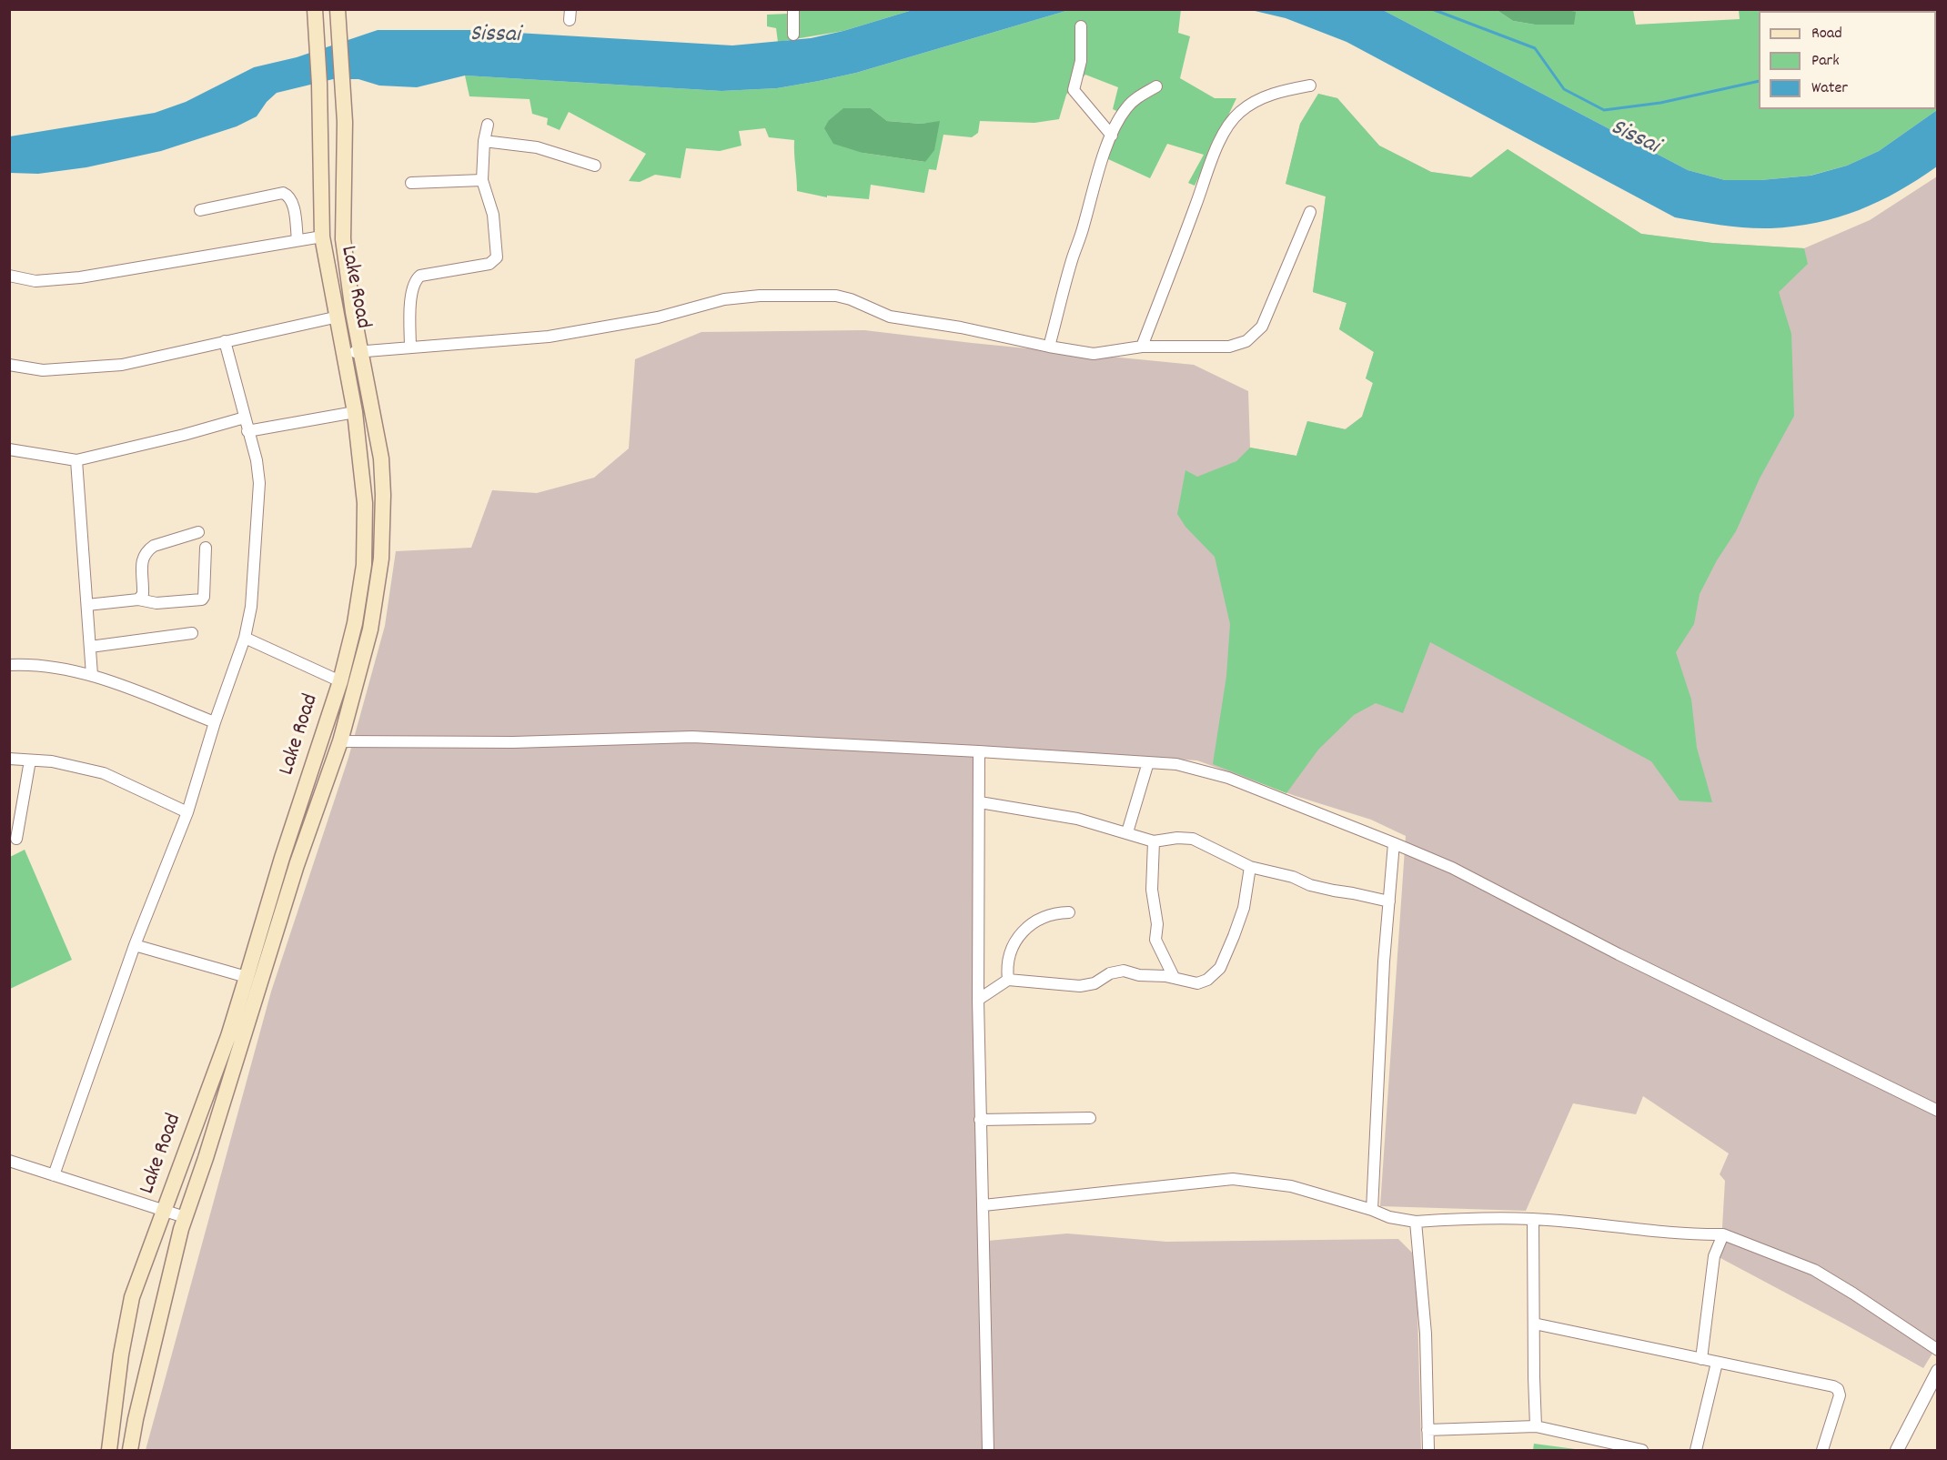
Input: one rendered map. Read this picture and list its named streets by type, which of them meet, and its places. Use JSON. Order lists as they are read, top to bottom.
{
  "streets": {
    "main road": ["Lake Road"]
  },
  "water": ["Sissai"],
  "legend": ["Road", "Park", "Water"]
}
